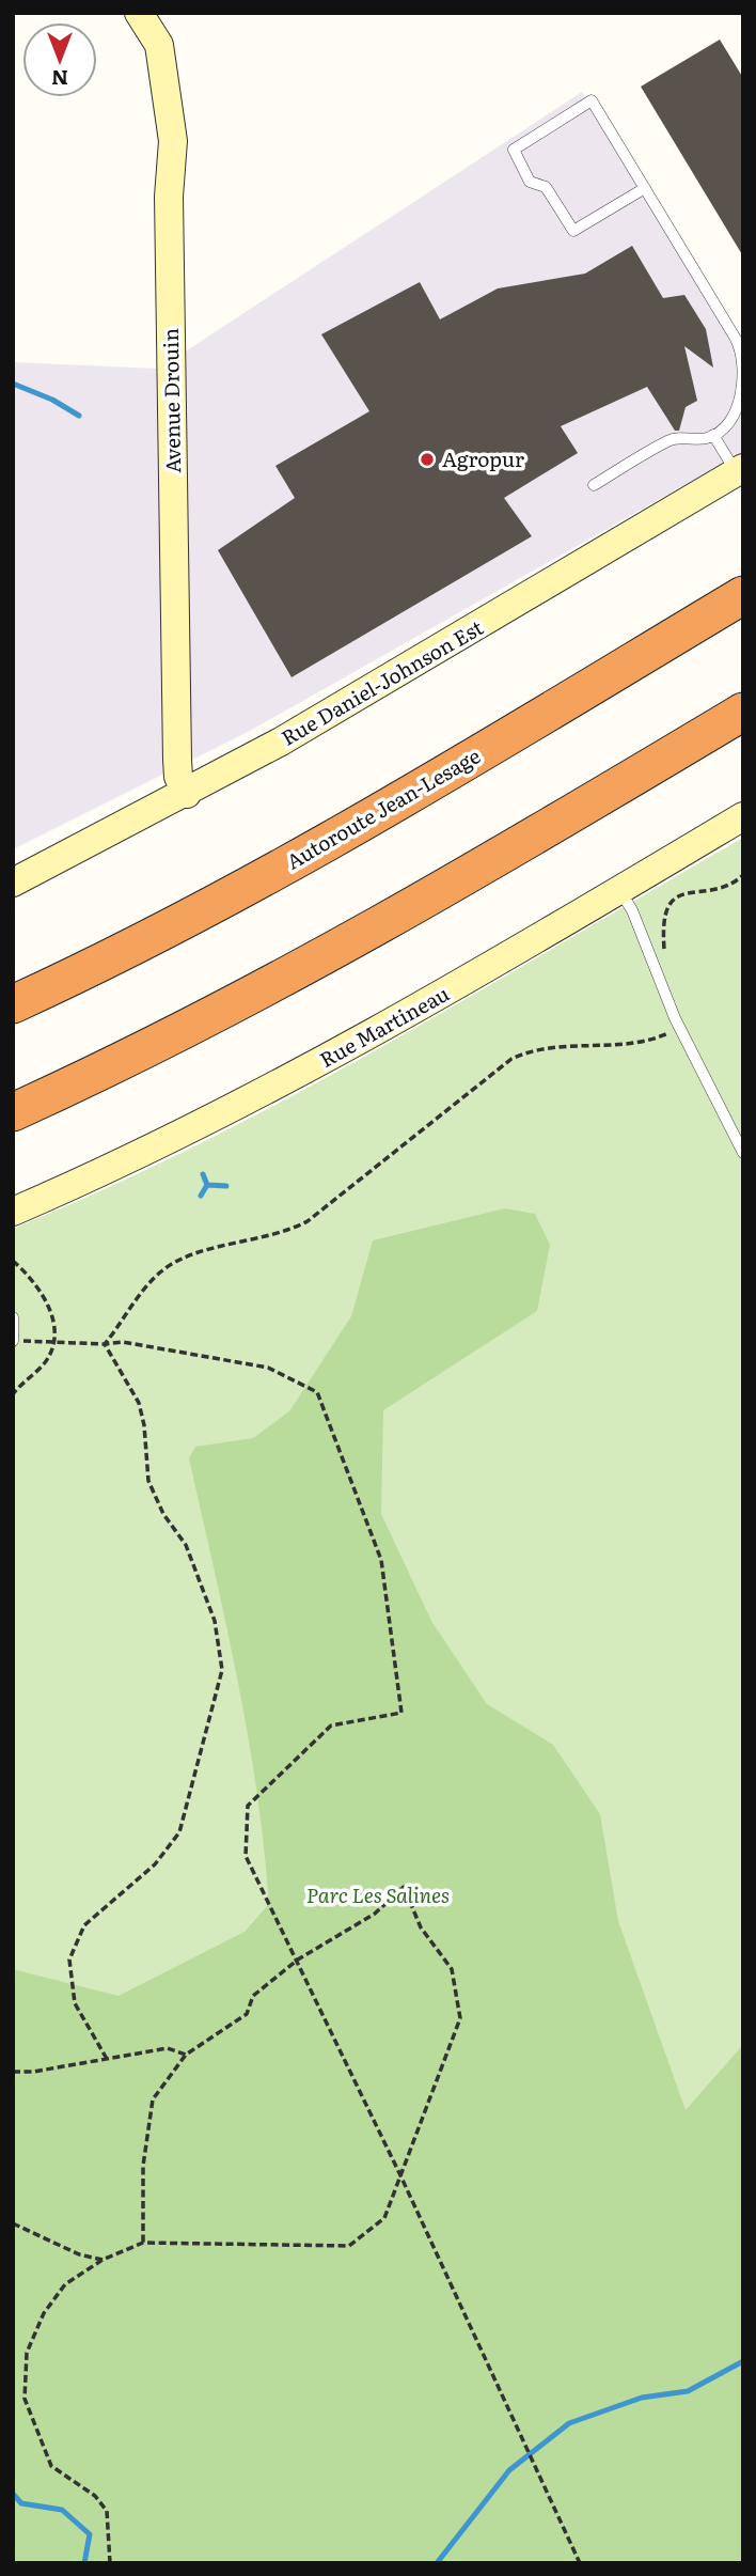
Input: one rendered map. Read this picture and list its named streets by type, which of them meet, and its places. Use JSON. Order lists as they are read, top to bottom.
{
  "streets": {
    "highway": ["Autoroute Jean-Lesage"],
    "street": ["Avenue Drouin", "Rue Daniel-Johnson Est", "Rue Martineau"]
  },
  "crossings": [
    ["Avenue Drouin", "Rue Daniel-Johnson Est"]
  ],
  "parks": ["Parc Les Salines"],
  "places": ["Agropur"],
  "north": "bottom"
}
